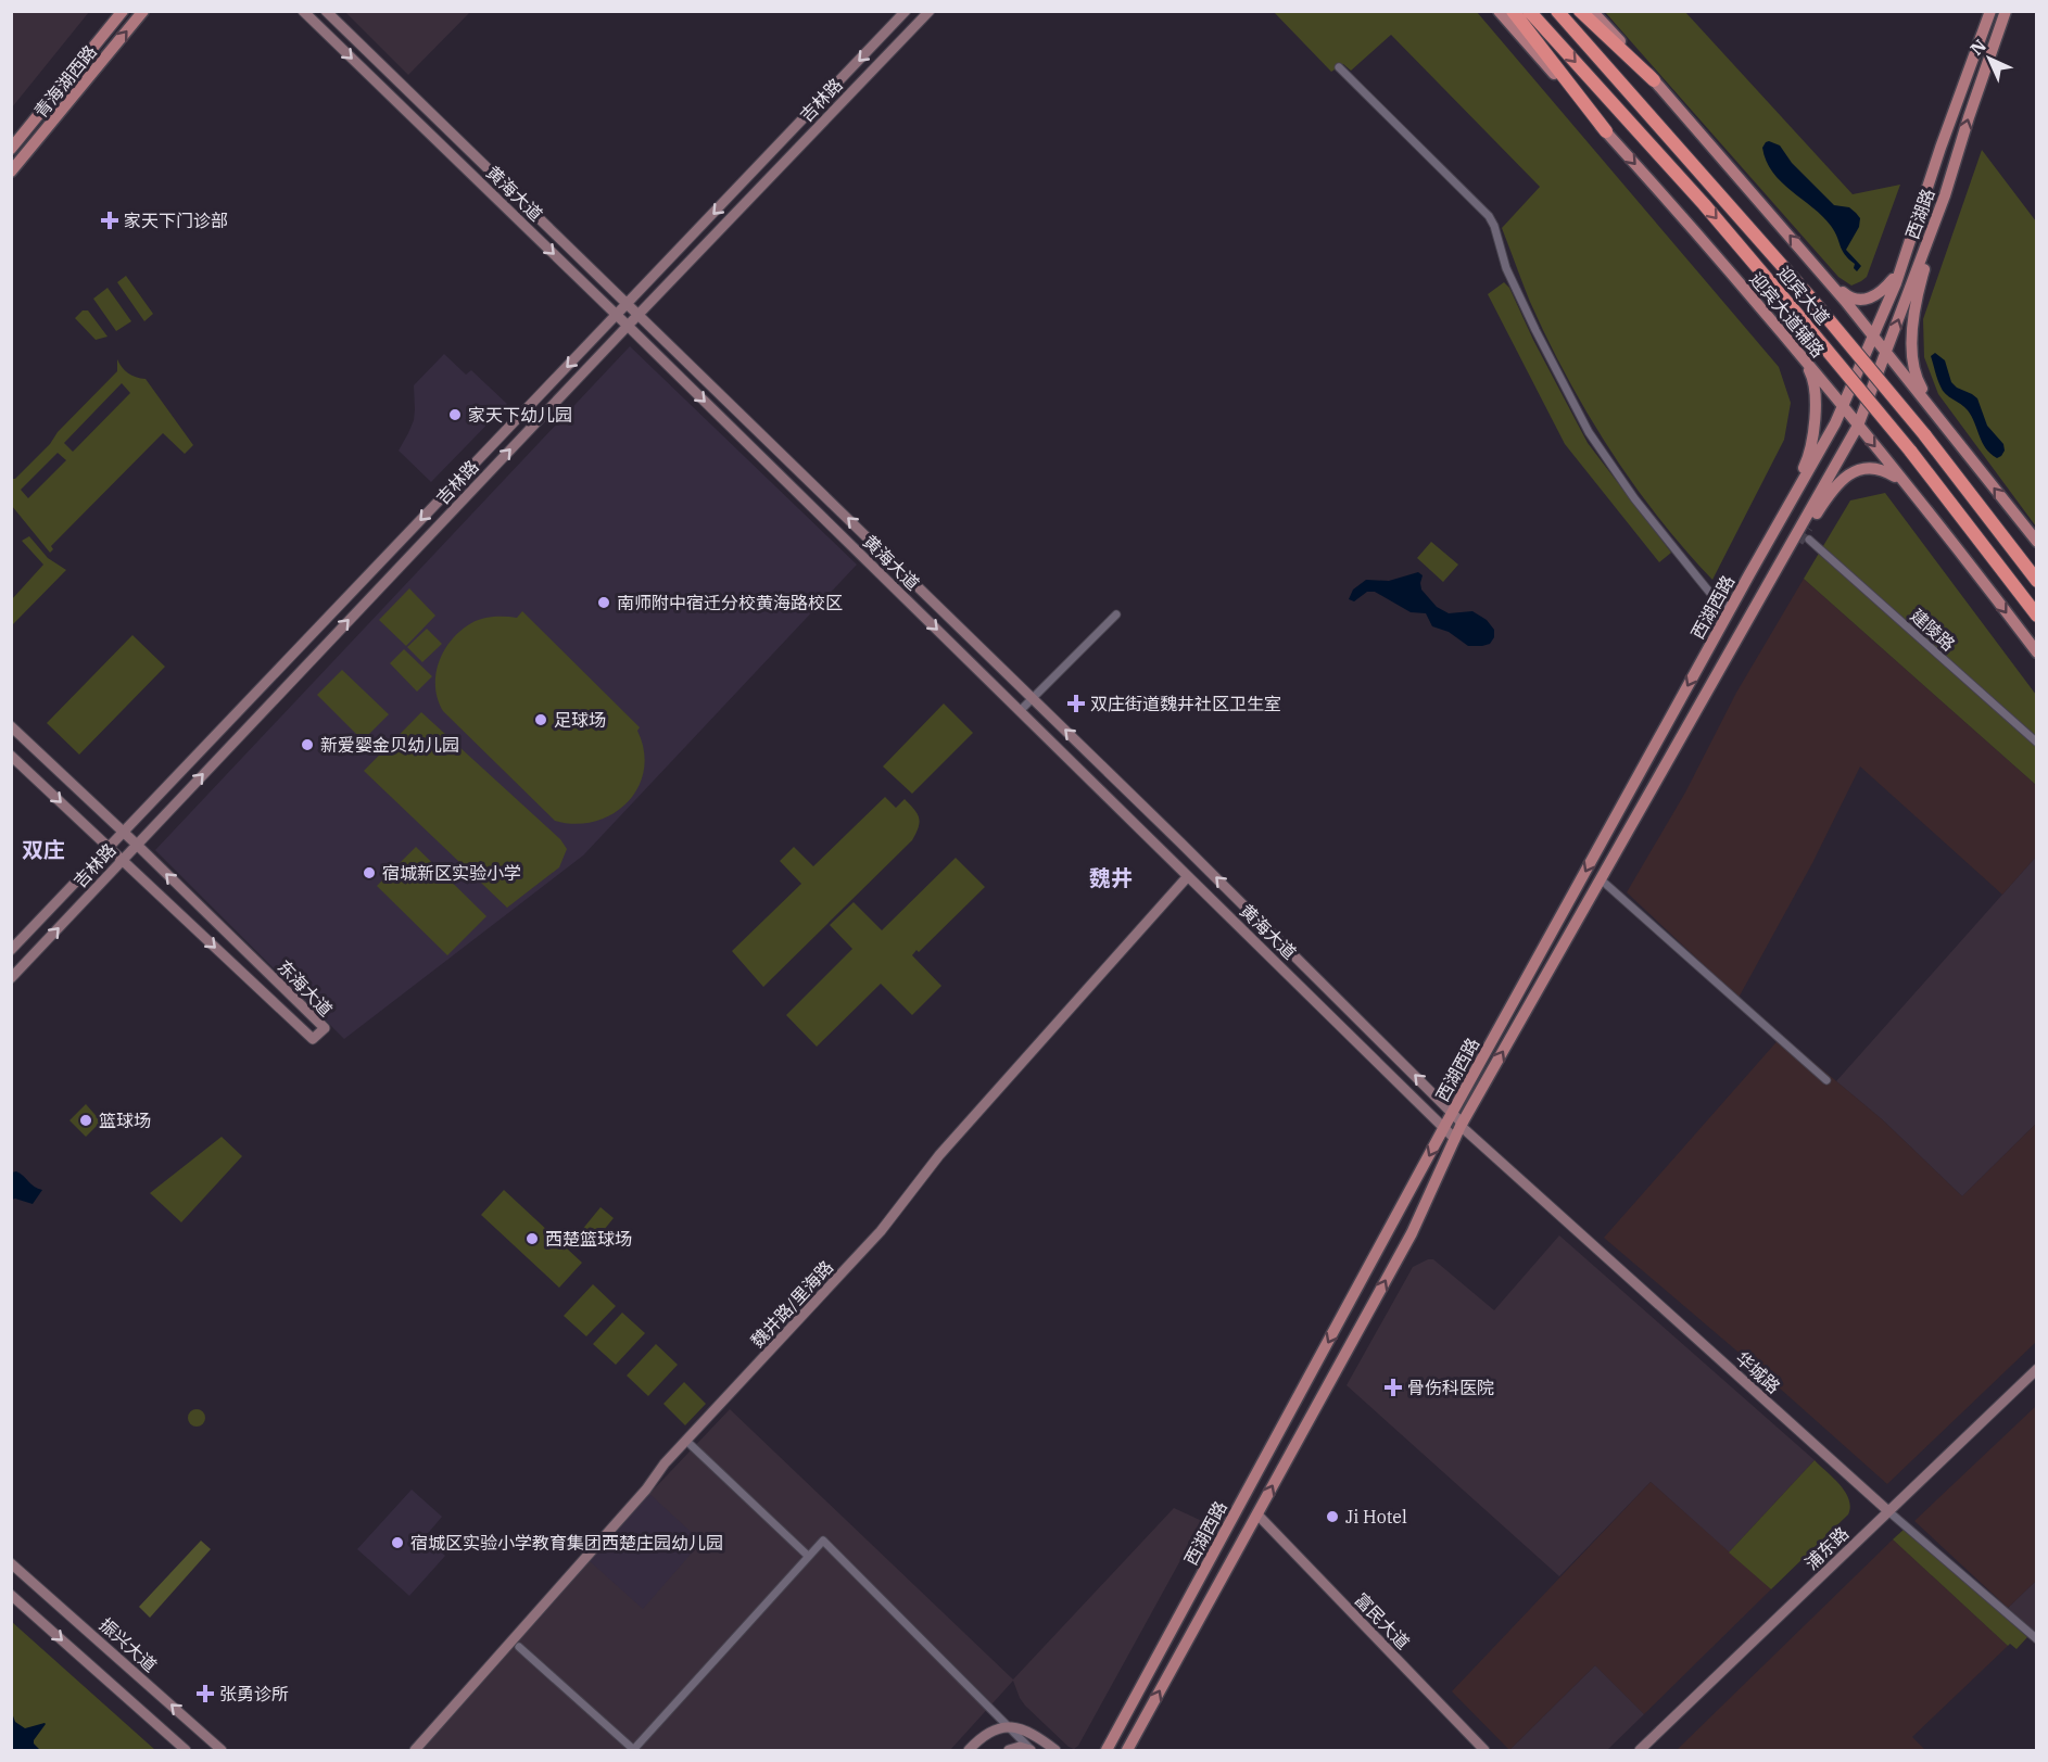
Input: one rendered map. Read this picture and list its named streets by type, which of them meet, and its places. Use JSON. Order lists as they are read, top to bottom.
{
  "streets": {
    "highway": ["迎宾大道"],
    "main road": [
      "青海湖西路",
      "西湖路",
      "迎宾大道辅路",
      "西湖西路"
    ],
    "street": [
      "吉林路",
      "黄海大道",
      "建陵路",
      "东海大道",
      "魏井路/里海路",
      "华城路",
      "浦东路",
      "富民大道",
      "振兴大道"
    ]
  },
  "crossings": [
    ["吉林路", "黄海大道"],
    ["吉林路", "东海大道"],
    ["黄海大道", "西湖西路"],
    ["黄海大道", "魏井路/里海路"],
    ["黄海大道", "华城路"],
    ["西湖路", "迎宾大道辅路"],
    ["西湖路", "西湖西路"],
    ["迎宾大道辅路", "西湖西路"],
    ["西湖西路", "华城路"],
    ["西湖西路", "富民大道"],
    ["华城路", "浦东路"]
  ],
  "districts": ["双庄", "魏井"],
  "places": {
    "health": [
      "家天下门诊部",
      "双庄街道魏井社区卫生室",
      "骨伤科医院",
      "张勇诊所"
    ],
    "other": [
      "家天下幼儿园",
      "南师附中宿迁分校黄海路校区",
      "足球场",
      "新爱婴金贝幼儿园",
      "宿城新区实验小学",
      "篮球场",
      "西楚篮球场",
      "Ji Hotel",
      "宿城区实验小学教育集团西楚庄园幼儿园"
    ]
  },
  "north": "top left"
}
